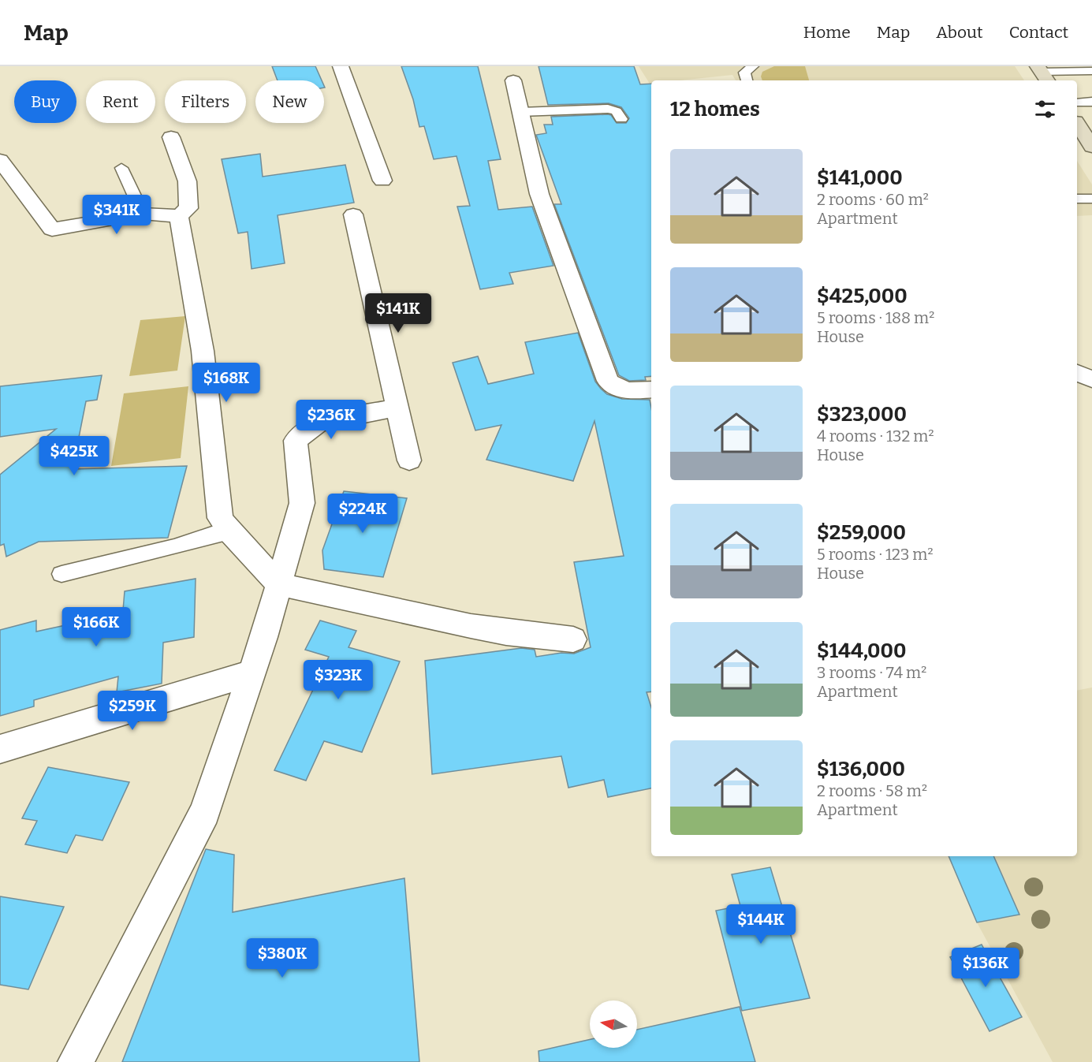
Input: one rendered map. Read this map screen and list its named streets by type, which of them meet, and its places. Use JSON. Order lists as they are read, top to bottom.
{
  "north": "left",
  "page": {
    "header": "Map",
    "nav": [
      "Home",
      "Map",
      "About",
      "Contact"
    ],
    "chip": [
      "Buy",
      "Rent",
      "Filters",
      "New"
    ],
    "heading": "12 homes",
    "list": [
      {
        "name": "$141,000",
        "note": "2 rooms · 60 m² · Apartment"
      },
      {
        "name": "$425,000",
        "note": "5 rooms · 188 m² · House"
      },
      {
        "name": "$323,000",
        "note": "4 rooms · 132 m² · House"
      },
      {
        "name": "$259,000",
        "note": "5 rooms · 123 m² · House"
      },
      {
        "name": "$144,000",
        "note": "3 rooms · 74 m² · Apartment"
      },
      {
        "name": "$136,000",
        "note": "2 rooms · 58 m² · Apartment"
      }
    ],
    "price": [
      "$341K",
      "$141K",
      "$168K",
      "$236K",
      "$425K",
      "$224K",
      "$166K",
      "$323K",
      "$259K",
      "$144K",
      "$380K",
      "$136K"
    ]
  }
}
